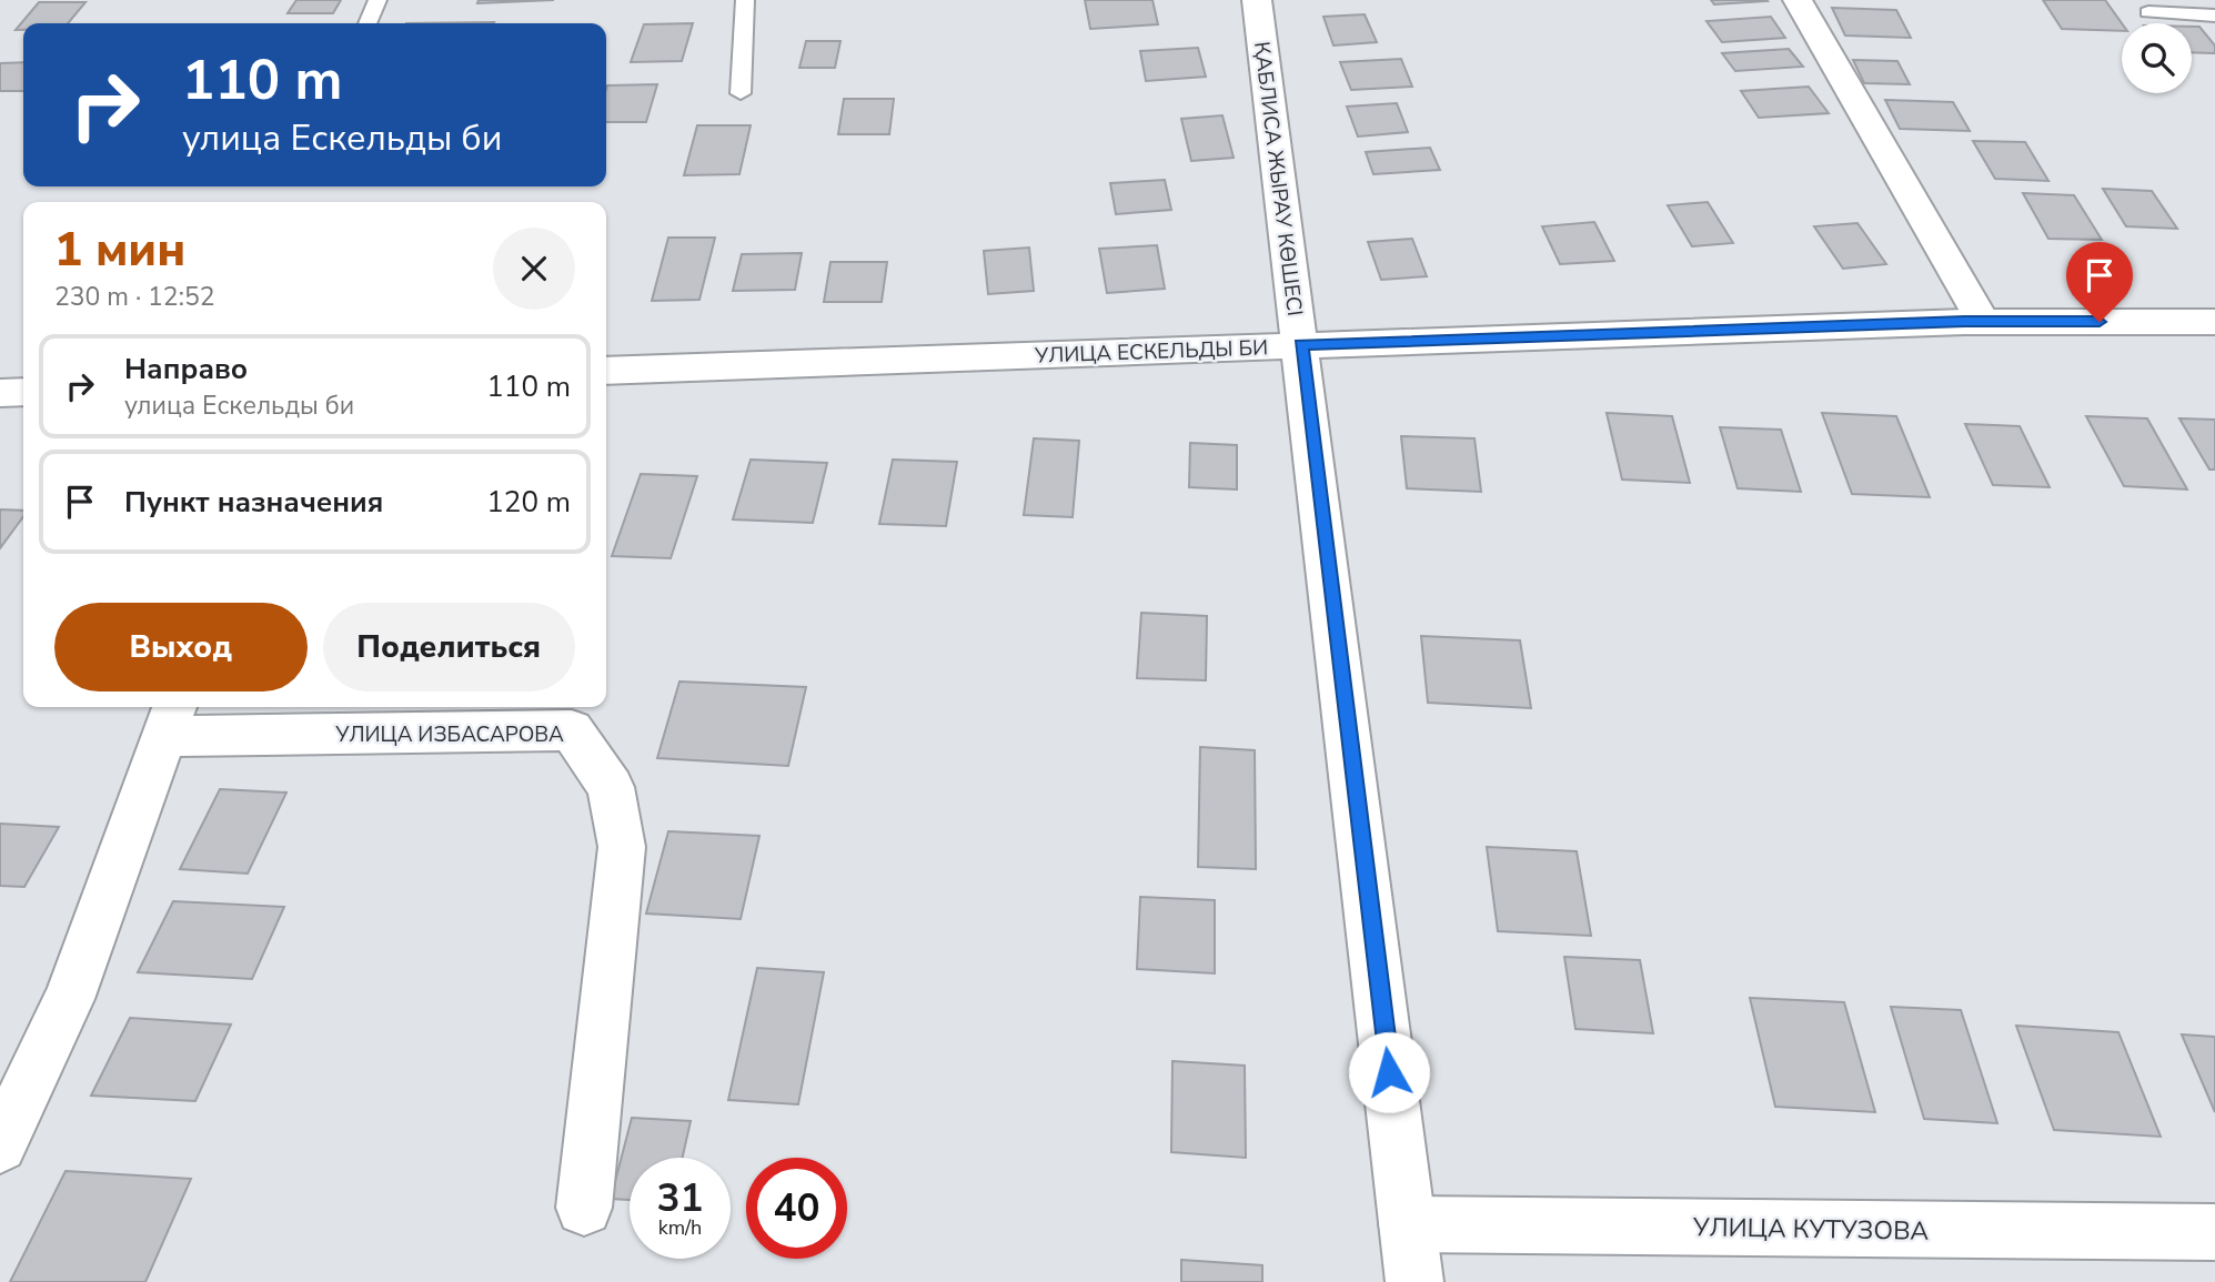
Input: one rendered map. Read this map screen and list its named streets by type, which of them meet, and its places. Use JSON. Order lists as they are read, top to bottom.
{
  "streets": {
    "street": [
      "ҚАБЛИСА ЖЫРАУ КӨШЕСІ",
      "УЛИЦА ЕСКЕЛЬДЫ БИ",
      "УЛИЦА ИЗБАСАРОВА",
      "УЛИЦА КУТУЗОВА"
    ]
  },
  "crossings": [
    ["ҚАБЛИСА ЖЫРАУ КӨШЕСІ", "УЛИЦА ЕСКЕЛЬДЫ БИ"],
    ["ҚАБЛИСА ЖЫРАУ КӨШЕСІ", "УЛИЦА КУТУЗОВА"]
  ],
  "page": {
    "turn": ["110 m", "улица Ескельды би"],
    "heading": ["1 мин", "230 m · 12:52"],
    "list": [
      {
        "name": "Направо",
        "note": "улица Ескельды би",
        "value": "110 m"
      },
      {
        "name": "Пункт назначения",
        "value": "120 m"
      }
    ],
    "buttons": ["Выход", "Поделиться"],
    "speed": "31 km/h",
    "limit": "40"
  }
}
